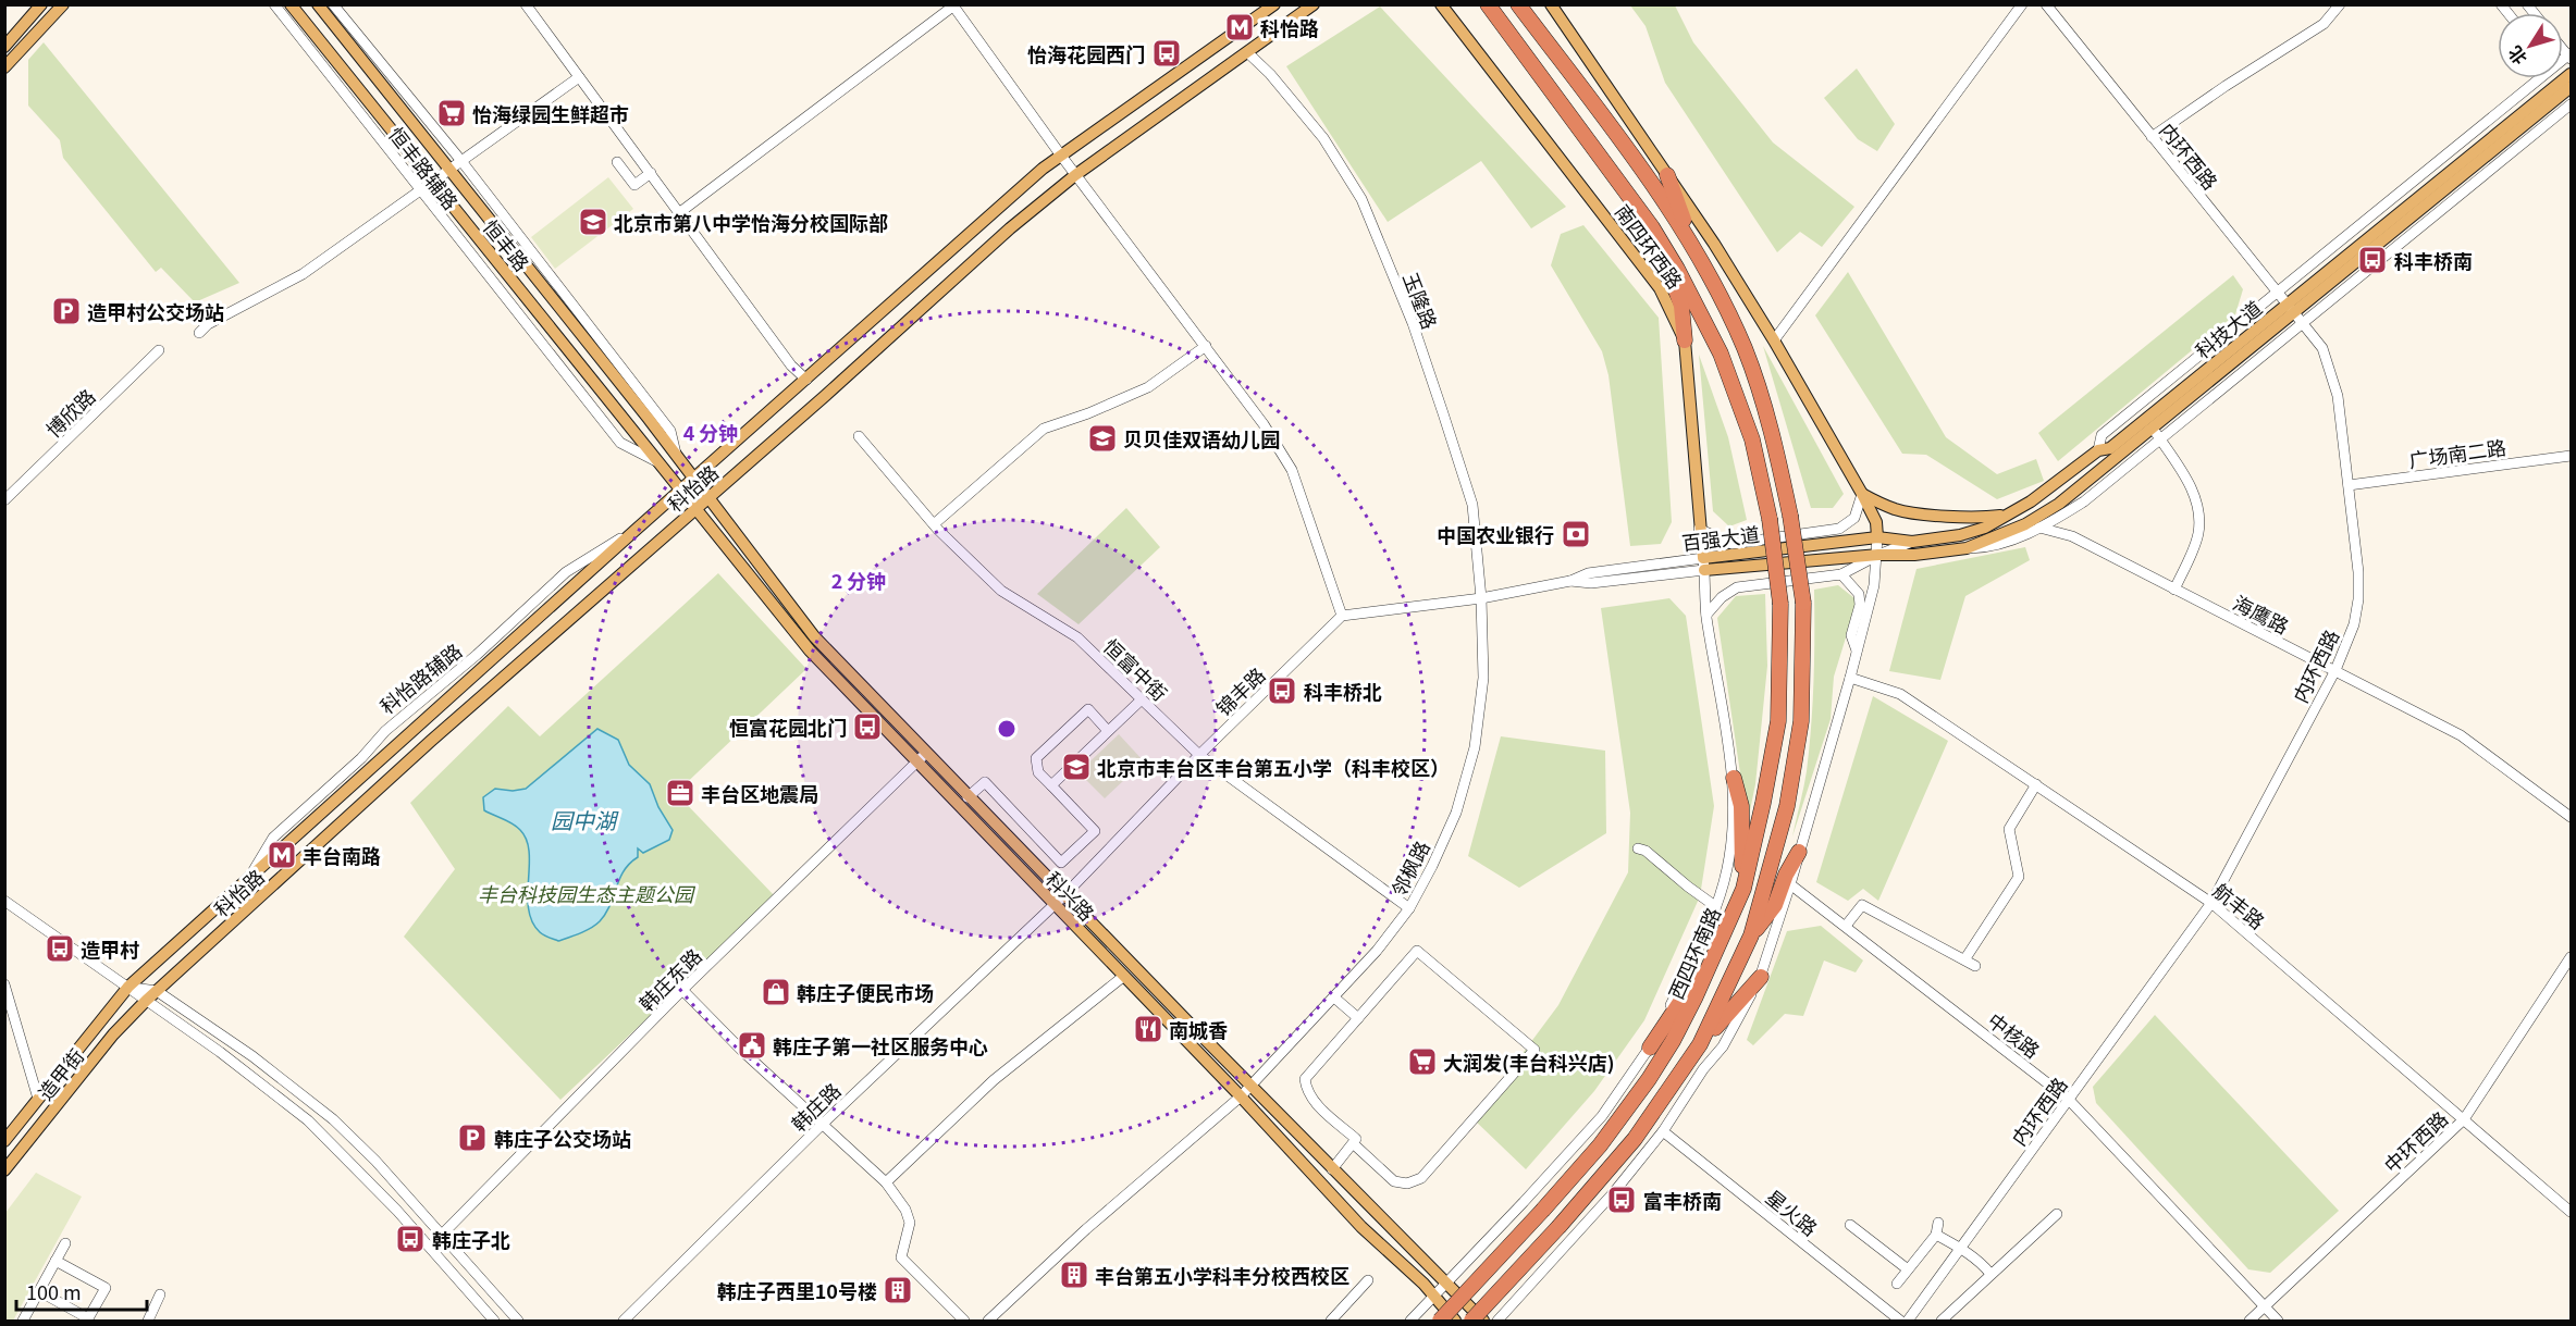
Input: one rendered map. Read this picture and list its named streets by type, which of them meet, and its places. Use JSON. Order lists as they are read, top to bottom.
{
  "streets": {
    "highway": ["南四环西路", "西四环南路"],
    "main road": [
      "恒丰路",
      "科技大道",
      "科怡路",
      "百强大道",
      "科兴路",
      "造甲街"
    ],
    "street": [
      "内环西路",
      "恒丰路辅路",
      "玉隆路",
      "博欣路",
      "广场南二路",
      "海鹰路",
      "恒富中街",
      "科怡路辅路",
      "锦丰路",
      "邻枫路",
      "航丰路",
      "韩庄东路",
      "中核路",
      "韩庄路",
      "中环西路",
      "星火路"
    ]
  },
  "crossings": [
    ["内环西路", "科技大道"],
    ["内环西路", "广场南二路"],
    ["内环西路", "海鹰路"],
    ["内环西路", "航丰路"],
    ["内环西路", "中核路"],
    ["恒丰路辅路", "恒丰路"],
    ["恒丰路", "科怡路"],
    ["恒丰路", "科兴路"],
    ["南四环西路", "百强大道"],
    ["南四环西路", "西四环南路"],
    ["玉隆路", "科怡路"],
    ["玉隆路", "百强大道"],
    ["玉隆路", "邻枫路"],
    ["科技大道", "百强大道"],
    ["科技大道", "海鹰路"],
    ["科怡路", "科怡路辅路"],
    ["科怡路", "科兴路"],
    ["科怡路", "造甲街"],
    ["百强大道", "邻枫路"],
    ["百强大道", "西四环南路"],
    ["恒富中街", "锦丰路"],
    ["恒富中街", "邻枫路"],
    ["锦丰路", "科兴路"],
    ["锦丰路", "韩庄路"],
    ["邻枫路", "科兴路"],
    ["科兴路", "西四环南路"],
    ["科兴路", "韩庄东路"],
    ["科兴路", "韩庄路"],
    ["航丰路", "中环西路"],
    ["中核路", "中环西路"]
  ],
  "water": ["园中湖"],
  "parks": ["丰台科技园生态主题公园"],
  "places": {
    "metro station": ["科怡路", "丰台南路"],
    "bus stop": [
      "怡海花园西门",
      "科丰桥南",
      "科丰桥北",
      "恒富花园北门",
      "造甲村",
      "富丰桥南",
      "韩庄子北"
    ],
    "supermarket": ["怡海绿园生鲜超市", "大润发(丰台科兴店)"],
    "school or university": ["北京市第八中学怡海分校国际部", "贝贝佳双语幼儿园", "北京市丰台区丰台第五小学（科丰校区）"],
    "parking": ["造甲村公交场站", "韩庄子公交场站"],
    "bank": ["中国农业银行"],
    "office": ["丰台区地震局"],
    "shop": ["韩庄子便民市场"],
    "restaurant": ["南城香"],
    "public building": ["韩庄子第一社区服务中心"],
    "building": ["丰台第五小学科丰分校西校区", "韩庄子西里10号楼"]
  },
  "scale_bar": "100 m",
  "north": "bottom left",
  "rings": ["4 分钟", "2 分钟"]
}
